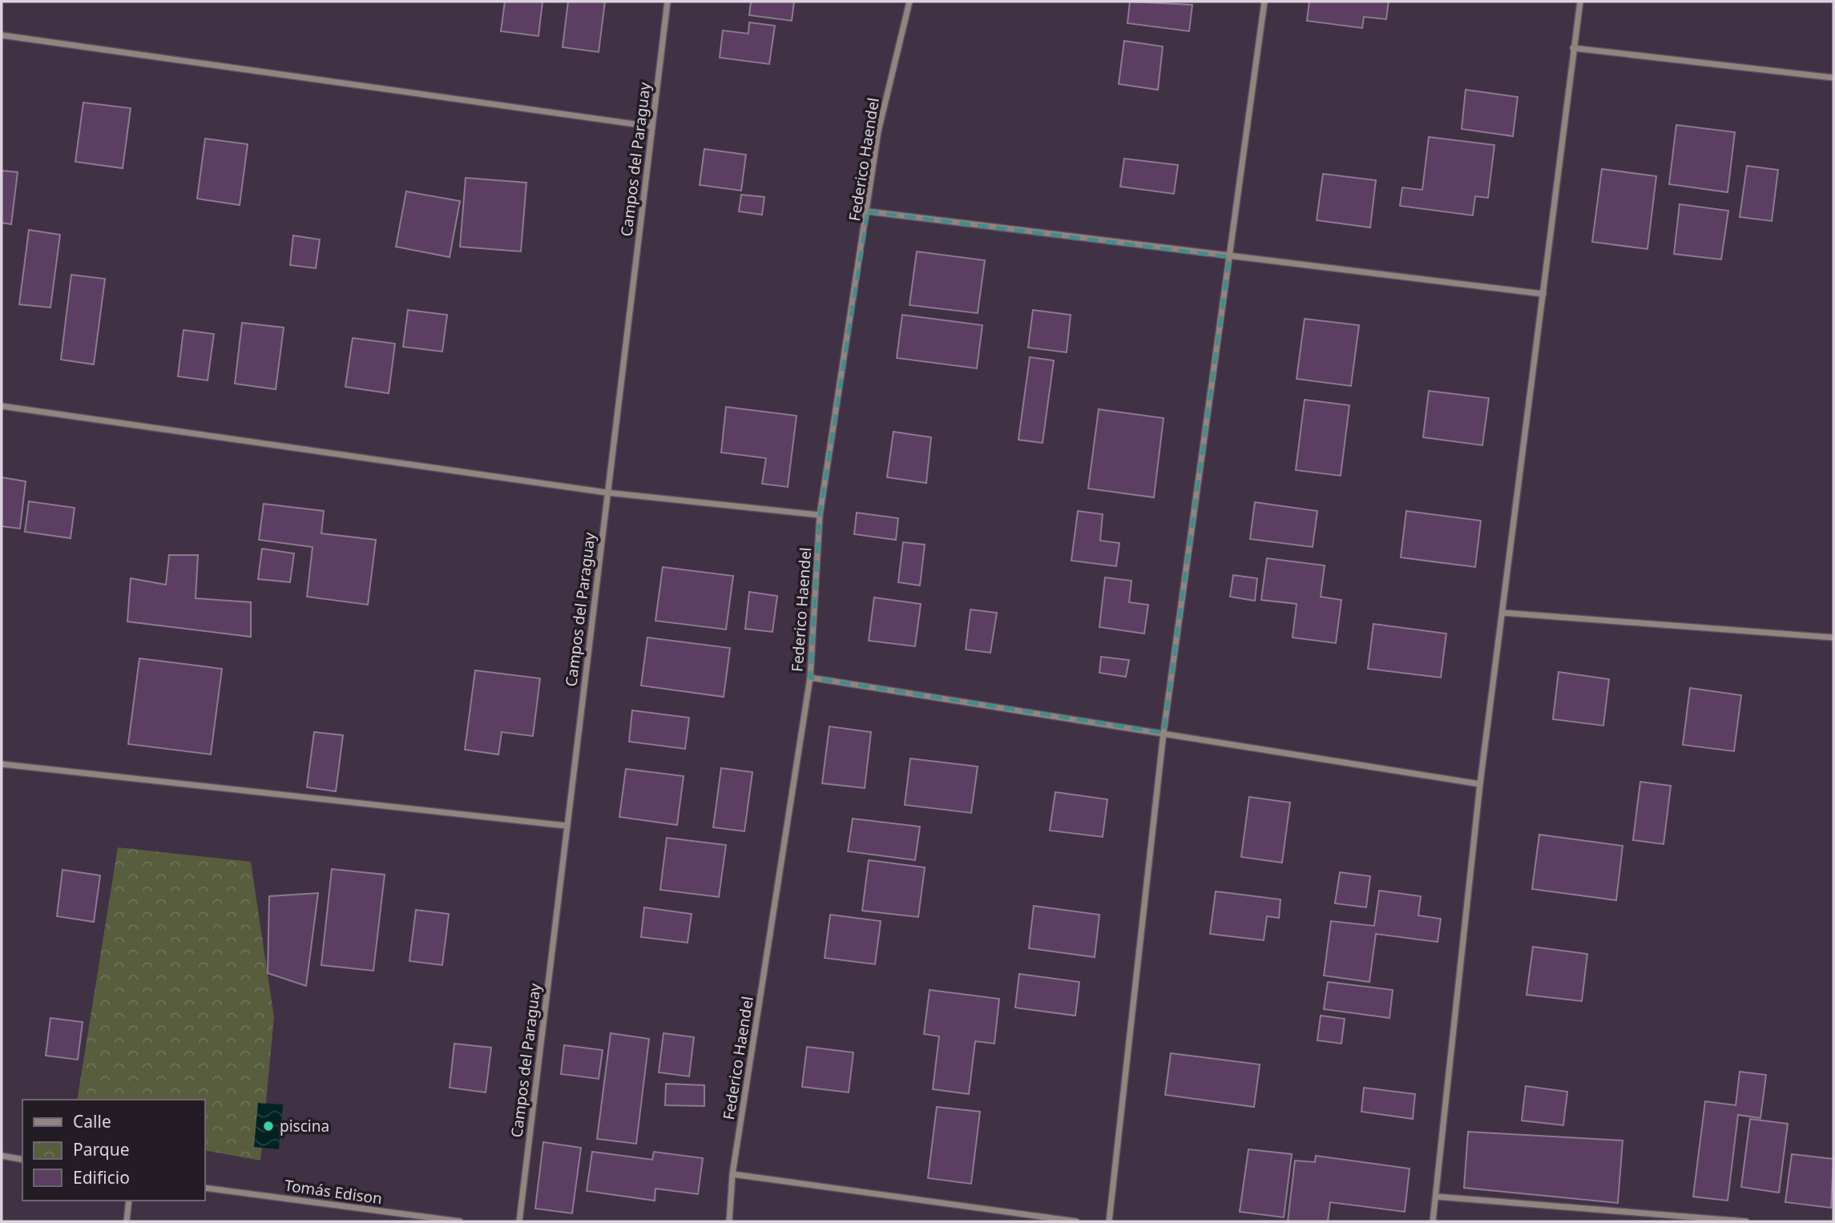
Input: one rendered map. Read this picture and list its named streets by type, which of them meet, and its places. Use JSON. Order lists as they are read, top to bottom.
{
  "streets": {
    "street": ["Campos del Paraguay", "Federico Haendel", "Tomás Edison"]
  },
  "places": ["piscina"],
  "legend": ["Calle", "Parque", "Edificio"]
}
